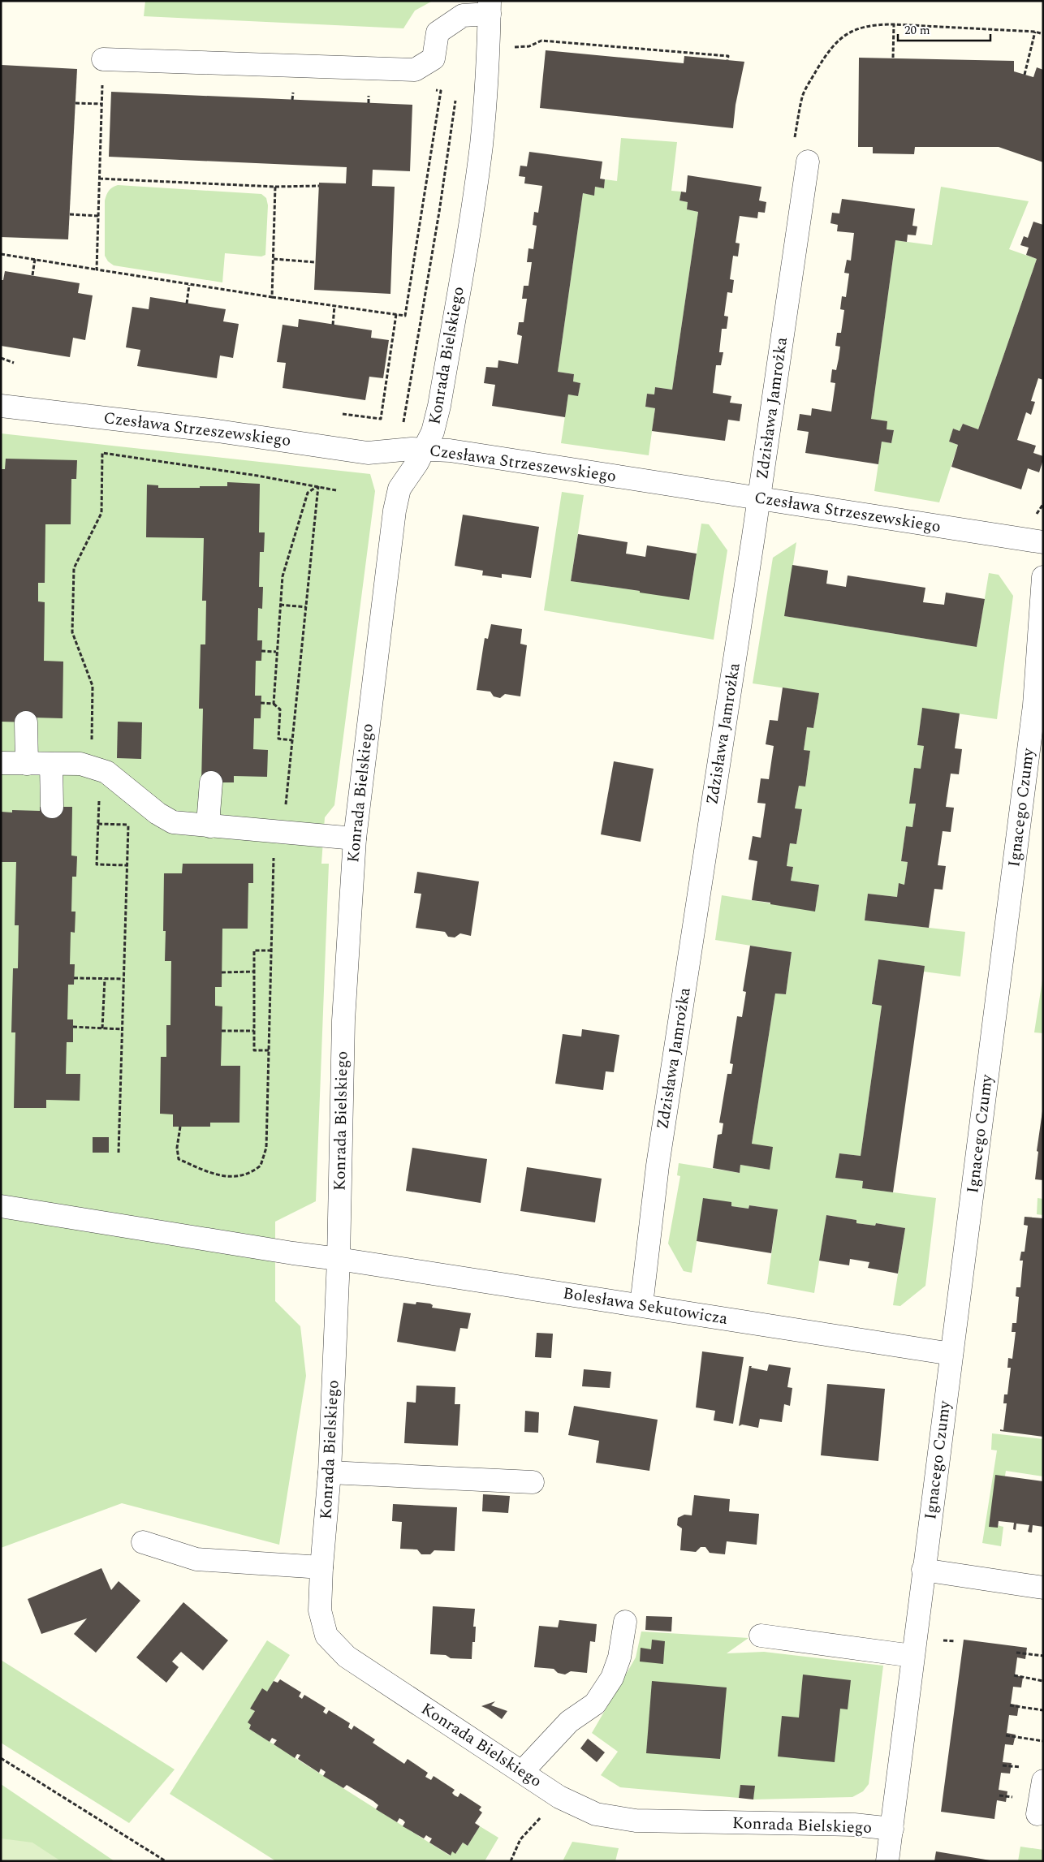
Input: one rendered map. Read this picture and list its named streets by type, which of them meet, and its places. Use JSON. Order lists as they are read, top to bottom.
{
  "streets": {
    "street": [
      "Konrada Bielskiego",
      "Zdzisława Jamrożka",
      "Czesława Strzeszewskiego",
      "Ignacego Czumy",
      "Bolesława Sekutowicza"
    ]
  },
  "crossings": [
    ["Konrada Bielskiego", "Czesława Strzeszewskiego"],
    ["Konrada Bielskiego", "Ignacego Czumy"],
    ["Konrada Bielskiego", "Bolesława Sekutowicza"],
    ["Zdzisława Jamrożka", "Czesława Strzeszewskiego"],
    ["Zdzisława Jamrożka", "Bolesława Sekutowicza"],
    ["Ignacego Czumy", "Bolesława Sekutowicza"]
  ],
  "scale_bar": "20 m"
}
